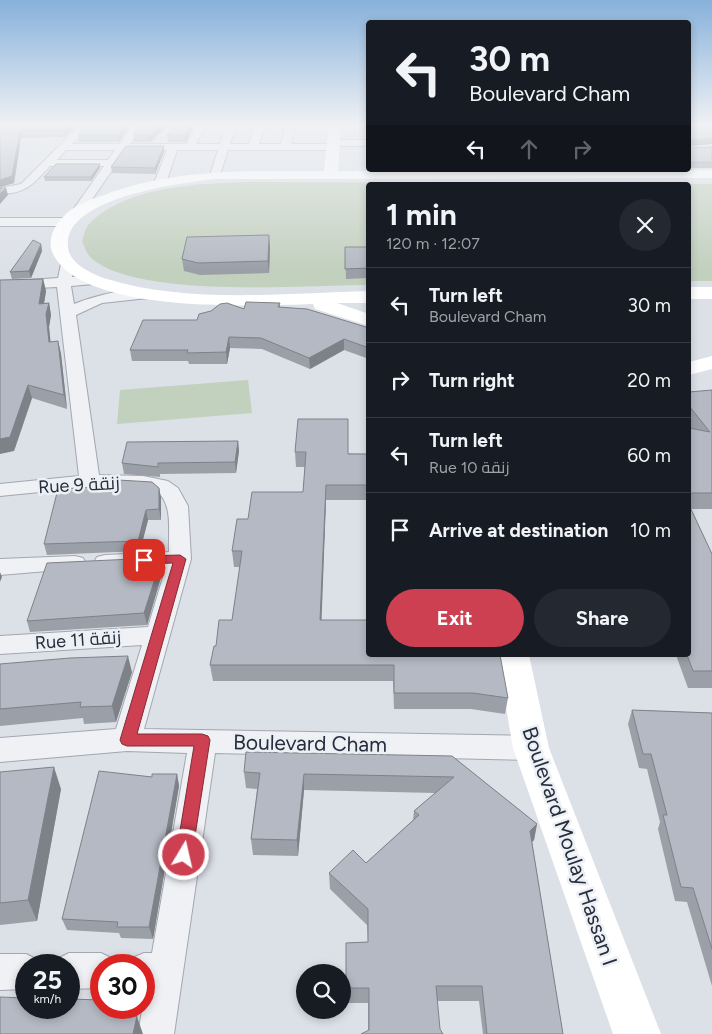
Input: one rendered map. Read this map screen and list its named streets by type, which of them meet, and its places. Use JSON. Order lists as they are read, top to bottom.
{
  "streets": {
    "street": [
      "Rue 9 زنقة",
      "Rue 11 زنقة",
      "Boulevard Cham",
      "Boulevard Moulay Hassan I"
    ]
  },
  "crossings": [
    ["Boulevard Cham", "Boulevard Moulay Hassan I"]
  ],
  "page": {
    "turn": ["30 m", "Boulevard Cham"],
    "heading": ["1 min", "120 m · 12:07"],
    "list": [
      {
        "name": "Turn left",
        "note": "Boulevard Cham",
        "value": "30 m"
      },
      {
        "name": "Turn right",
        "value": "20 m"
      },
      {
        "name": "Turn left",
        "note": "Rue 10 زنقة",
        "value": "60 m"
      },
      {
        "name": "Arrive at destination",
        "value": "10 m"
      }
    ],
    "buttons": ["Exit", "Share"],
    "speed": "25 km/h",
    "limit": "30"
  }
}
